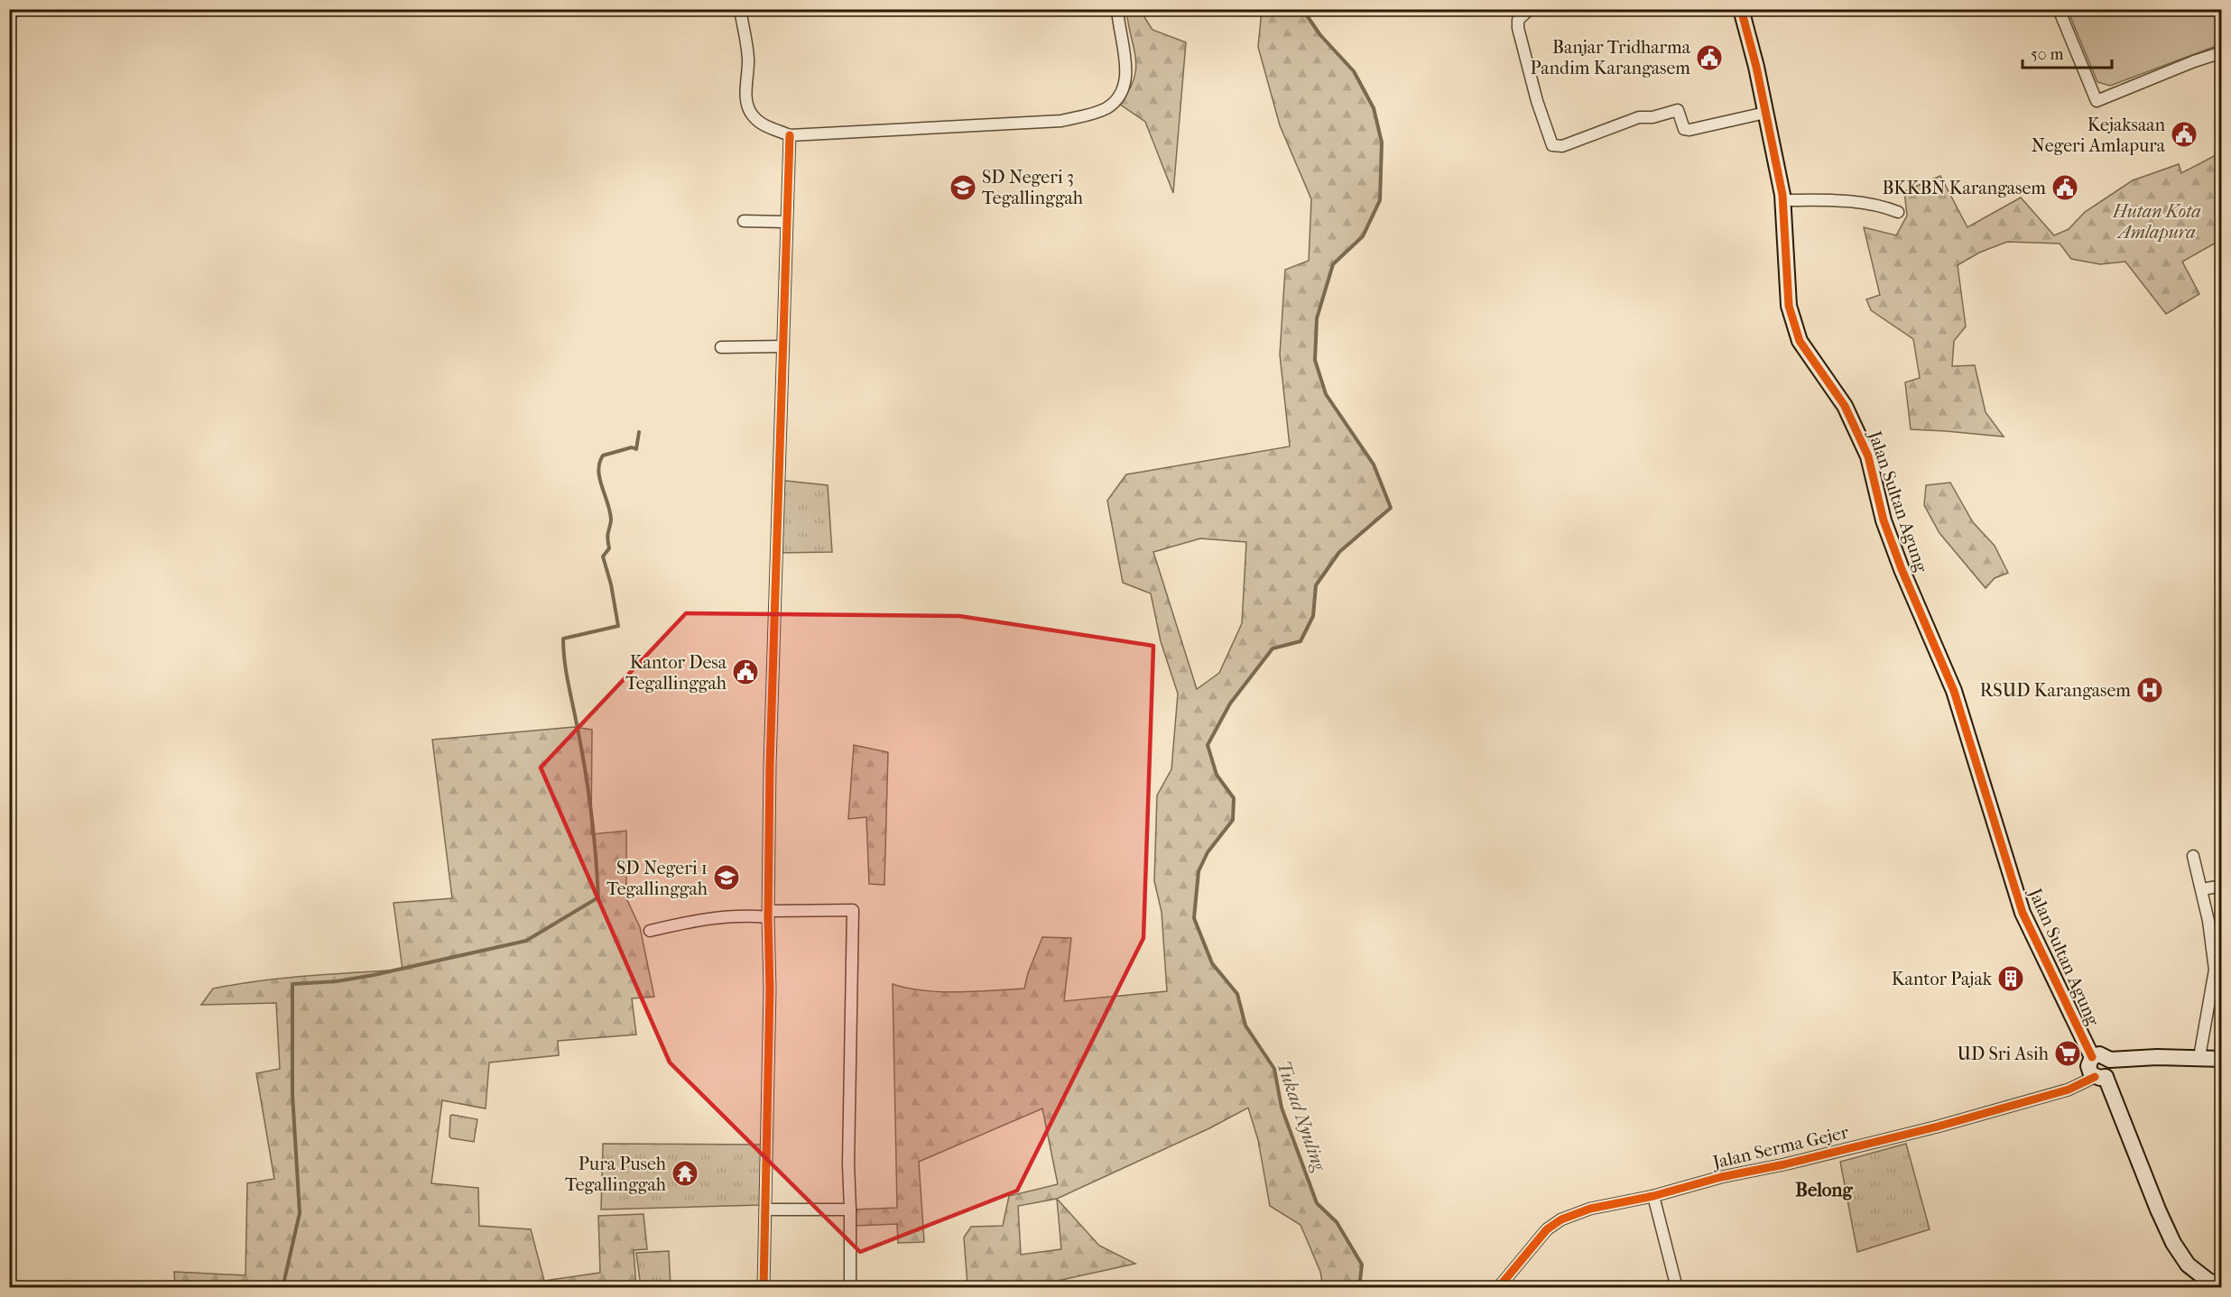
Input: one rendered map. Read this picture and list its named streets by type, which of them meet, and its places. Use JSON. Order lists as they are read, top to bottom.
{
  "streets": {
    "street": ["Jalan Sultan Agung", "Jalan Serma Gejer"]
  },
  "crossings": [
    ["Jalan Sultan Agung", "Jalan Serma Gejer"]
  ],
  "districts": ["Belong"],
  "water": ["Tukad Nyuling"],
  "parks": ["Hutan Kota Amlapura"],
  "places": {
    "public building": [
      "Banjar Tridharma Pandim Karangasem",
      "Kejaksaan Negeri Amlapura",
      "BKKBN Karangasem",
      "Kantor Desa Tegallinggah"
    ],
    "school or university": ["SD Negeri 3 Tegallinggah", "SD Negeri 1 Tegallinggah"],
    "hospital": ["RSUD Karangasem"],
    "building": ["Kantor Pajak"],
    "supermarket": ["UD Sri Asih"],
    "temple": ["Pura Puseh Tegallinggah"]
  },
  "scale_bar": "50 m"
}
